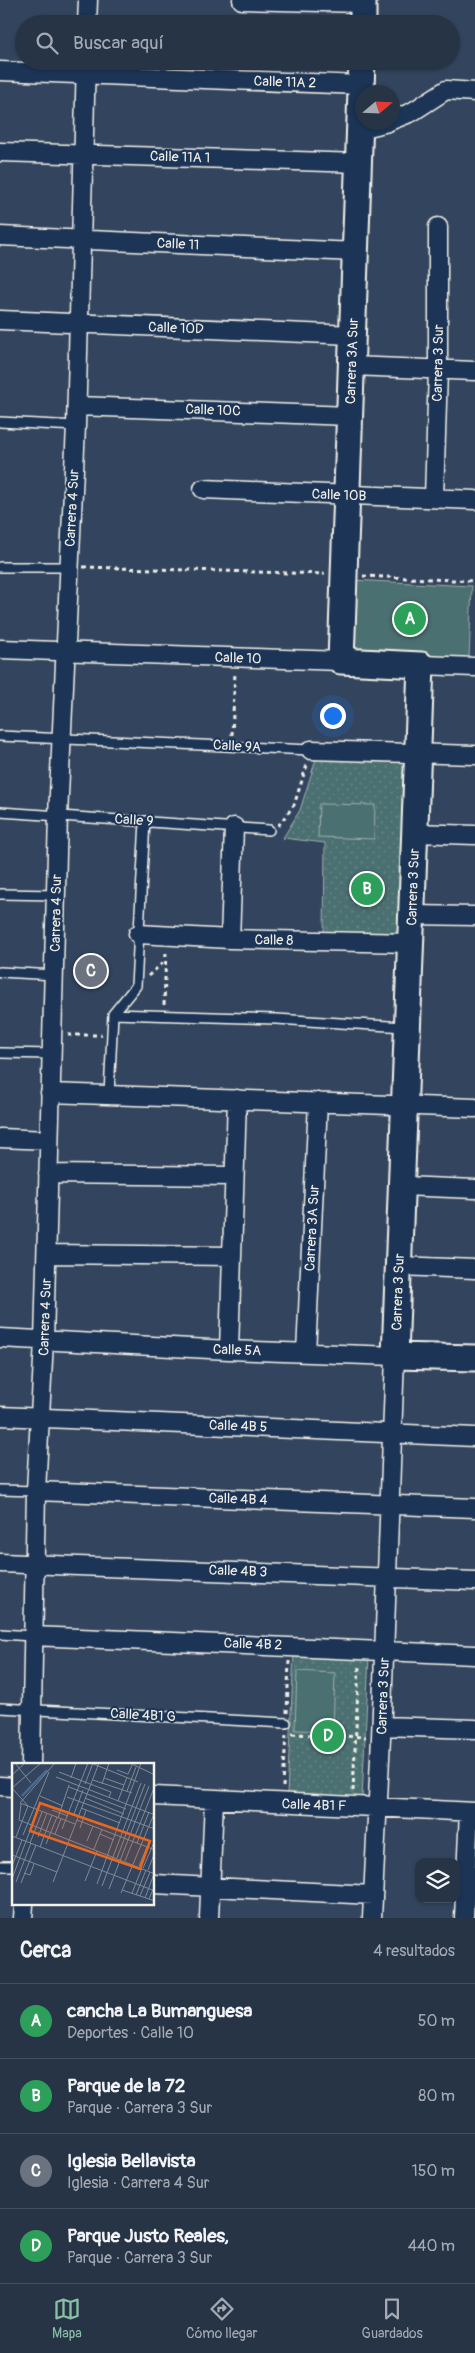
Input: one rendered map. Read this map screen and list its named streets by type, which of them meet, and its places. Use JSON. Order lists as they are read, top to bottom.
{
  "streets": {
    "street": [
      "Calle 11A 2",
      "Calle 11A 1",
      "Calle 11",
      "Calle 10D",
      "Carrera 3A Sur",
      "Carrera 3 Sur",
      "Calle 10C",
      "Calle 10B",
      "Carrera 4 Sur",
      "Calle 10",
      "Calle 9A",
      "Calle 8",
      "Calle 5A",
      "Calle 4B 5",
      "Calle 4B 4",
      "Calle 4B 3",
      "Calle 4B 2",
      "Calle 4B1 F"
    ],
    "lane": ["Calle 9", "Calle 4B1 G"]
  },
  "crossings": [
    ["Calle 11A 1", "Carrera 3A Sur"],
    ["Calle 11A 1", "Carrera 4 Sur"],
    ["Calle 11", "Carrera 3A Sur"],
    ["Calle 11", "Carrera 4 Sur"],
    ["Calle 10D", "Carrera 3A Sur"],
    ["Calle 10D", "Carrera 4 Sur"],
    ["Carrera 3A Sur", "Calle 10C"],
    ["Carrera 3A Sur", "Calle 10B"],
    ["Carrera 3A Sur", "Calle 10"],
    ["Carrera 3A Sur", "Calle 5A"],
    ["Carrera 3 Sur", "Calle 10B"],
    ["Carrera 3 Sur", "Calle 10"],
    ["Carrera 3 Sur", "Calle 9A"],
    ["Carrera 3 Sur", "Calle 8"],
    ["Carrera 3 Sur", "Calle 5A"],
    ["Carrera 3 Sur", "Calle 4B 5"],
    ["Carrera 3 Sur", "Calle 4B 4"],
    ["Carrera 3 Sur", "Calle 4B 3"],
    ["Carrera 3 Sur", "Calle 4B 2"],
    ["Carrera 3 Sur", "Calle 4B1 F"],
    ["Calle 10C", "Carrera 4 Sur"],
    ["Carrera 4 Sur", "Calle 10"],
    ["Carrera 4 Sur", "Calle 9A"],
    ["Carrera 4 Sur", "Calle 9"],
    ["Carrera 4 Sur", "Calle 5A"],
    ["Carrera 4 Sur", "Calle 4B 5"],
    ["Carrera 4 Sur", "Calle 4B 4"],
    ["Carrera 4 Sur", "Calle 4B 3"],
    ["Carrera 4 Sur", "Calle 4B 2"],
    ["Carrera 4 Sur", "Calle 4B1 G"]
  ],
  "north": "right",
  "page": {
    "search": "Buscar aquí",
    "pins": [
      "A",
      "B",
      "C",
      "D"
    ],
    "heading": ["Cerca", "4 resultados"],
    "list": [
      {
        "mark": "A",
        "name": "cancha La Bumanguesa",
        "note": "Deportes · Calle 10",
        "value": "50 m"
      },
      {
        "mark": "B",
        "name": "Parque de la 72",
        "note": "Parque · Carrera 3 Sur",
        "value": "80 m"
      },
      {
        "mark": "C",
        "name": "Iglesia Bellavista",
        "note": "Iglesia · Carrera 4 Sur",
        "value": "150 m"
      },
      {
        "mark": "D",
        "name": "Parque Justo Reales,",
        "note": "Parque · Carrera 3 Sur",
        "value": "440 m"
      }
    ],
    "nav": ["Mapa", "Cómo llegar", "Guardados"]
  }
}
